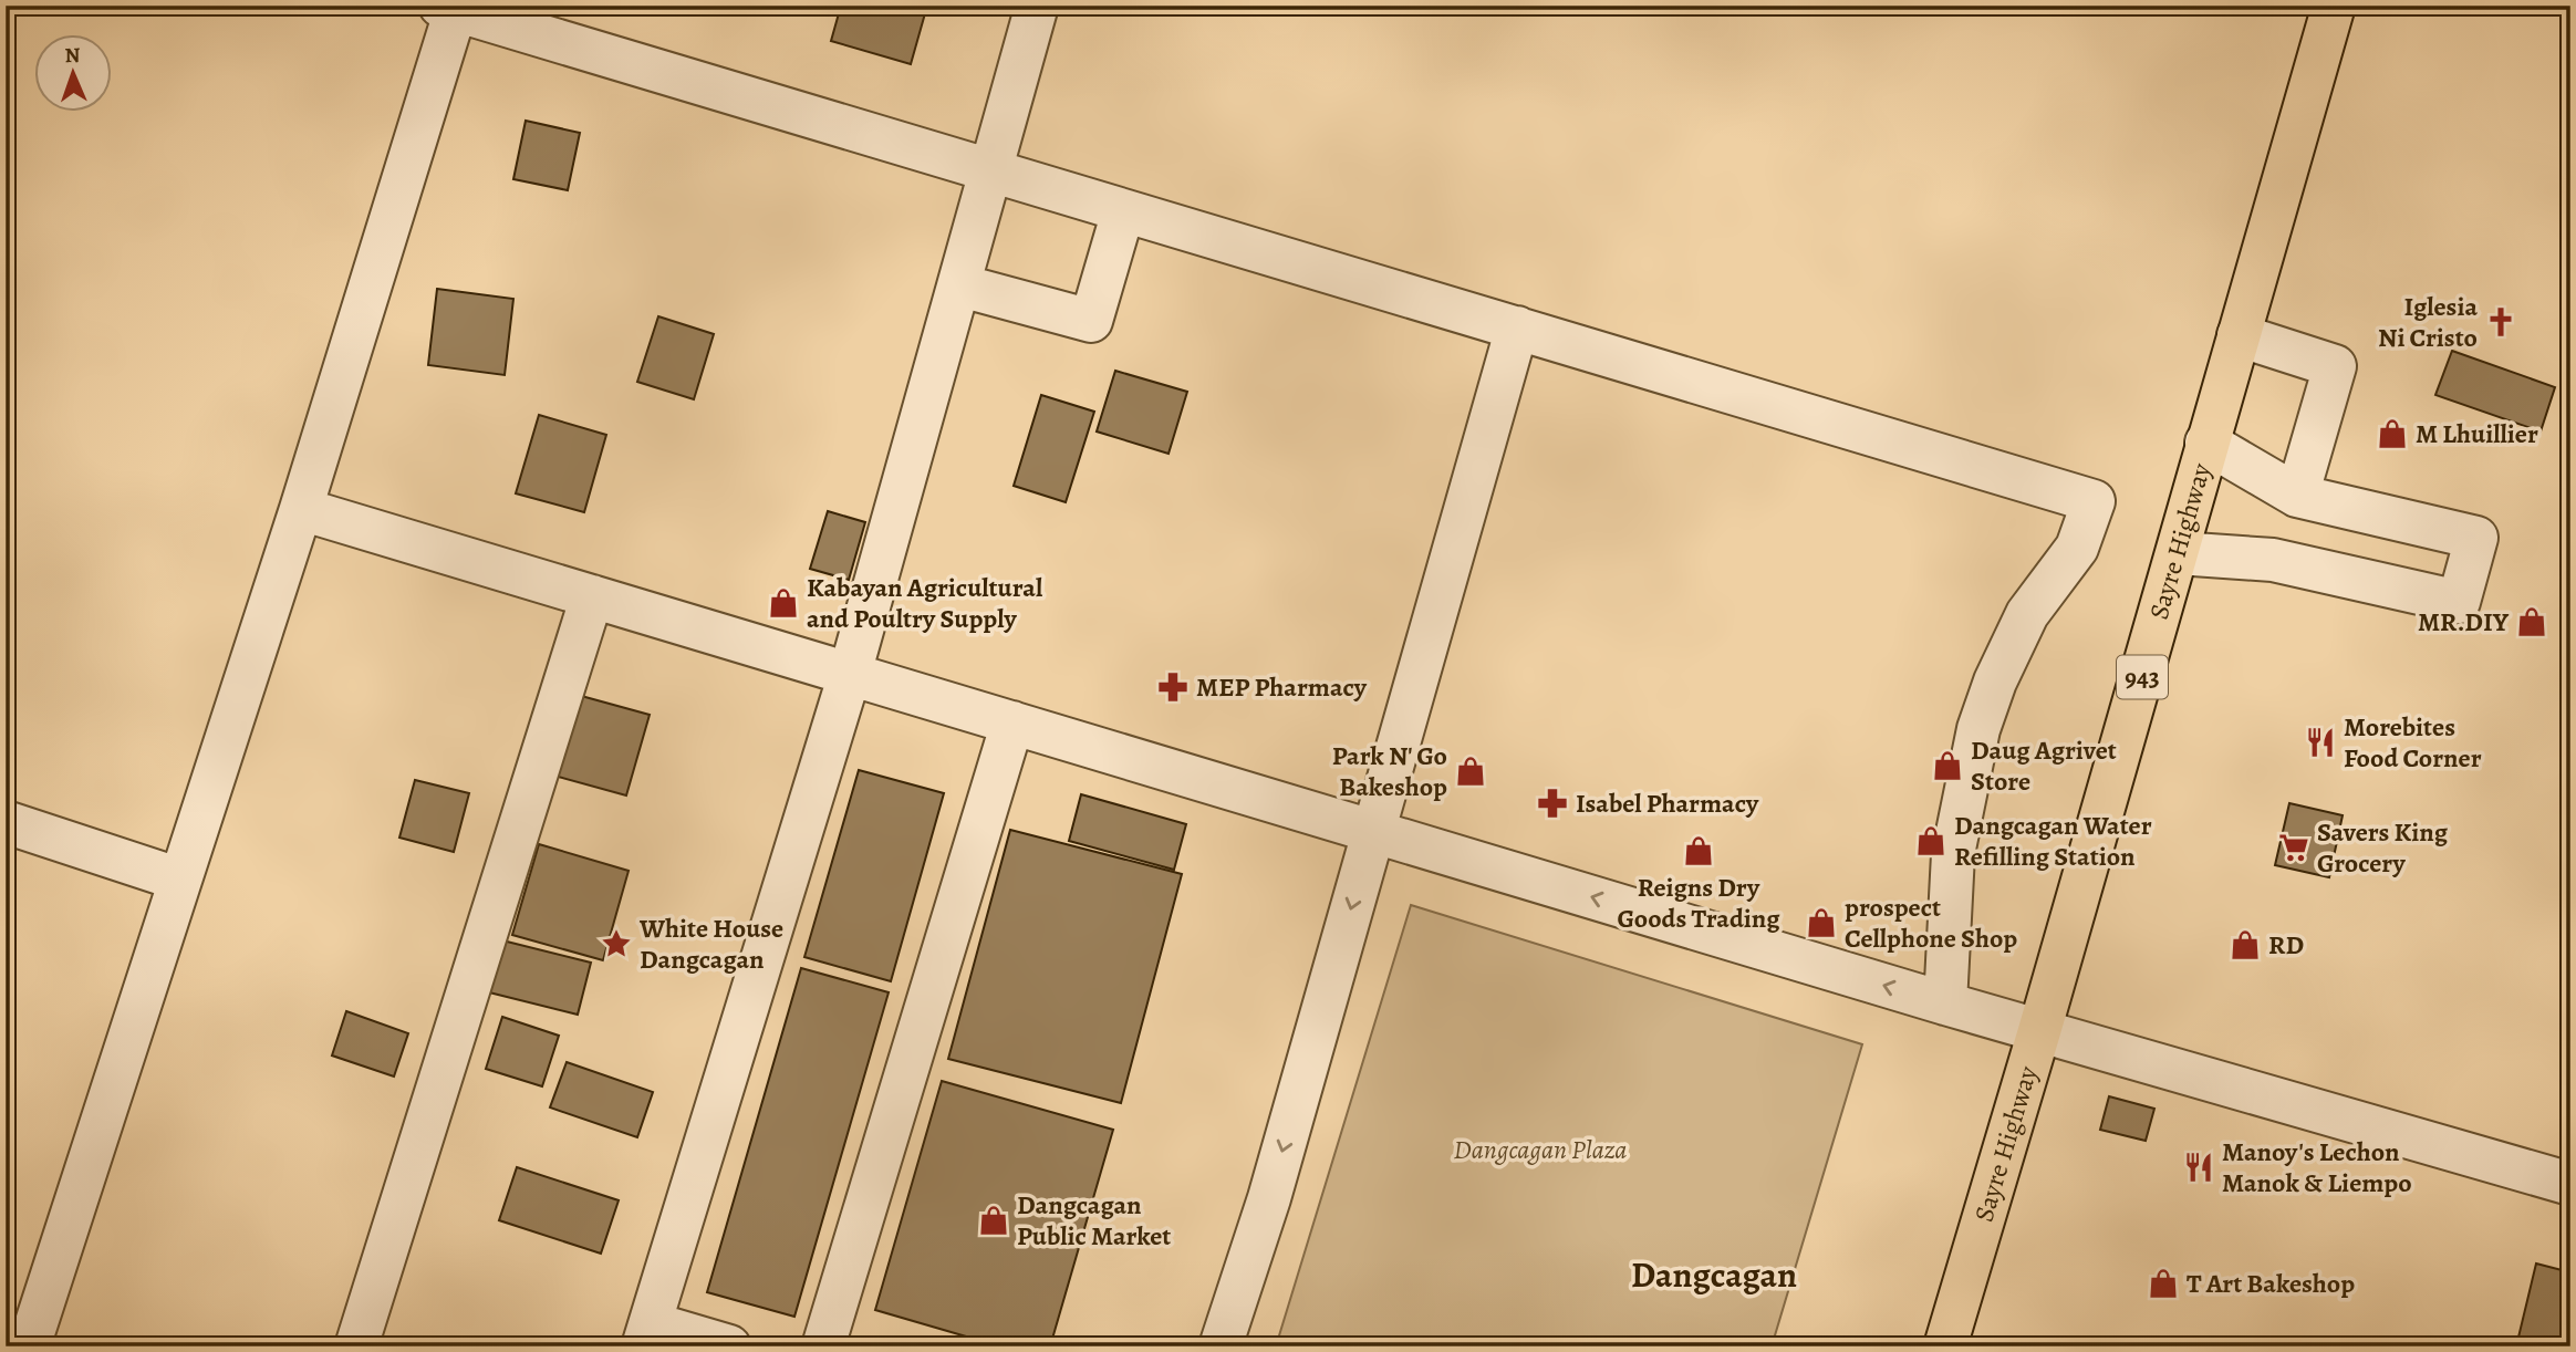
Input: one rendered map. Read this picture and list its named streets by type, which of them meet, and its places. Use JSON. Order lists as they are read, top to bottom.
{
  "streets": {
    "highway": ["Sayre Highway", "943"]
  },
  "districts": ["Dangcagan"],
  "parks": ["Dangcagan Plaza"],
  "places": {
    "church": ["Iglesia Ni Cristo"],
    "shop": [
      "M Lhuillier",
      "Kabayan Agricultural and Poultry Supply",
      "MR.DIY",
      "Daug Agrivet Store",
      "Park N' Go Bakeshop",
      "Dangcagan Water Refilling Station",
      "Reigns Dry Goods Trading",
      "prospect Cellphone Shop",
      "RD",
      "Dangcagan Public Market",
      "T Art Bakeshop"
    ],
    "pharmacy": ["MEP Pharmacy", "Isabel Pharmacy"],
    "restaurant": ["Morebites Food Corner", "Manoy's Lechon Manok & Liempo"],
    "supermarket": ["Savers King Grocery"],
    "place": ["White House Dangcagan"]
  },
  "north": "top"
}
